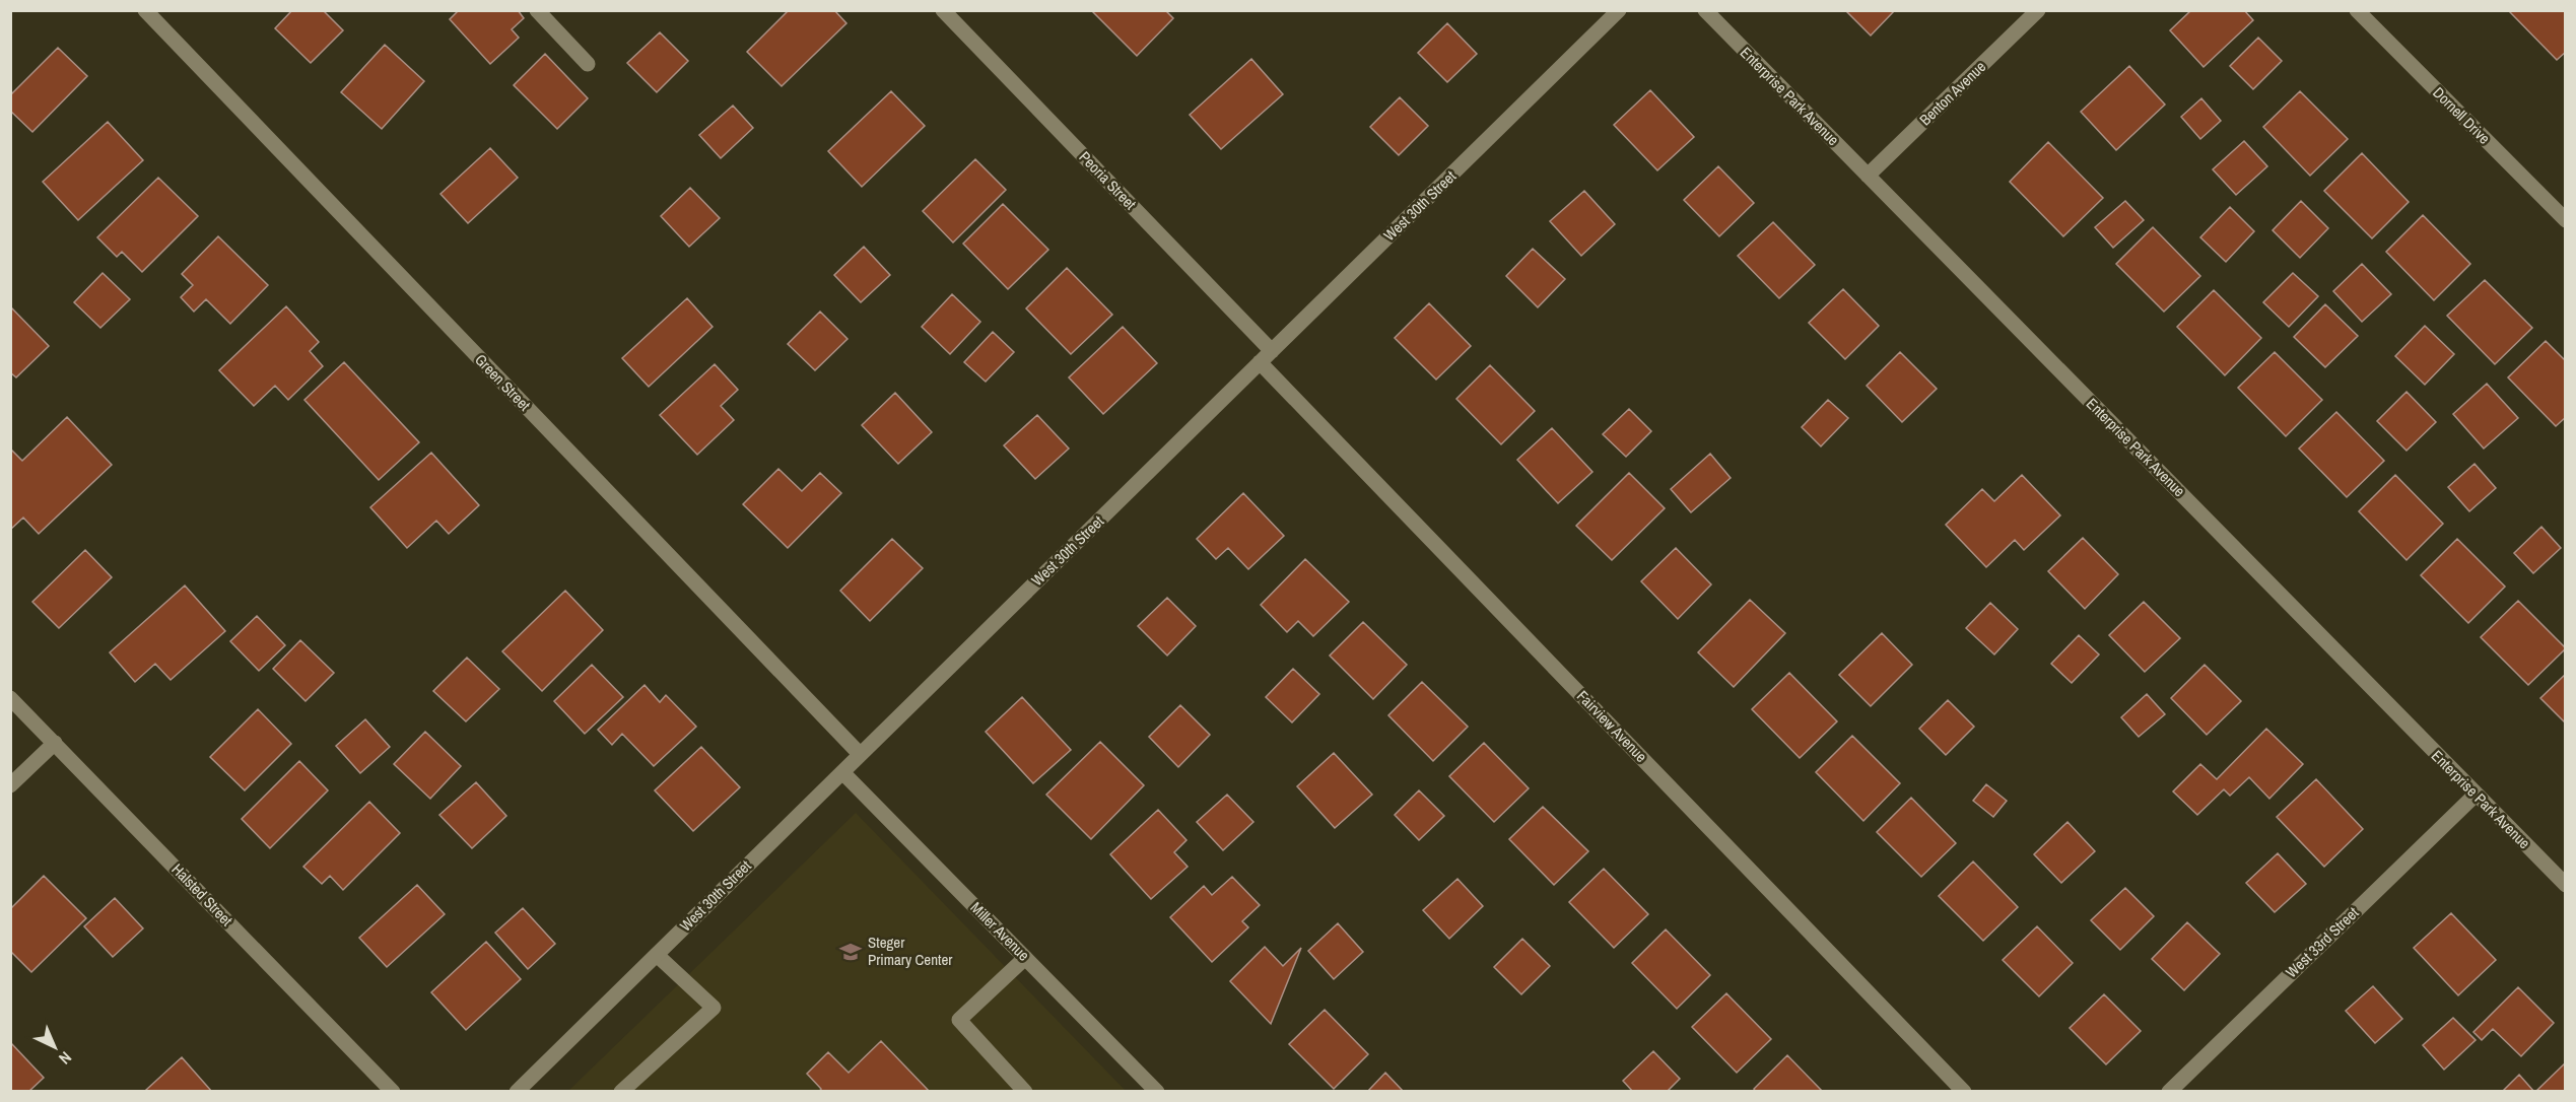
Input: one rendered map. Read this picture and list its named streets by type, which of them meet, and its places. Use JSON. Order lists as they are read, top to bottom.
{
  "streets": {
    "street": [
      "Benton Avenue",
      "Enterprise Park Avenue",
      "Dornell Drive",
      "Peoria Street",
      "West 30th Street",
      "Green Street",
      "Fairview Avenue",
      "Halsted Street",
      "Miller Avenue",
      "West 33rd Street"
    ]
  },
  "crossings": [
    ["Benton Avenue", "Enterprise Park Avenue"],
    ["Enterprise Park Avenue", "West 33rd Street"],
    ["Peoria Street", "West 30th Street"],
    ["West 30th Street", "Green Street"],
    ["West 30th Street", "Fairview Avenue"],
    ["West 30th Street", "Miller Avenue"]
  ],
  "places": {
    "school or university": ["Steger Primary Center"]
  },
  "north": "bottom right"
}
